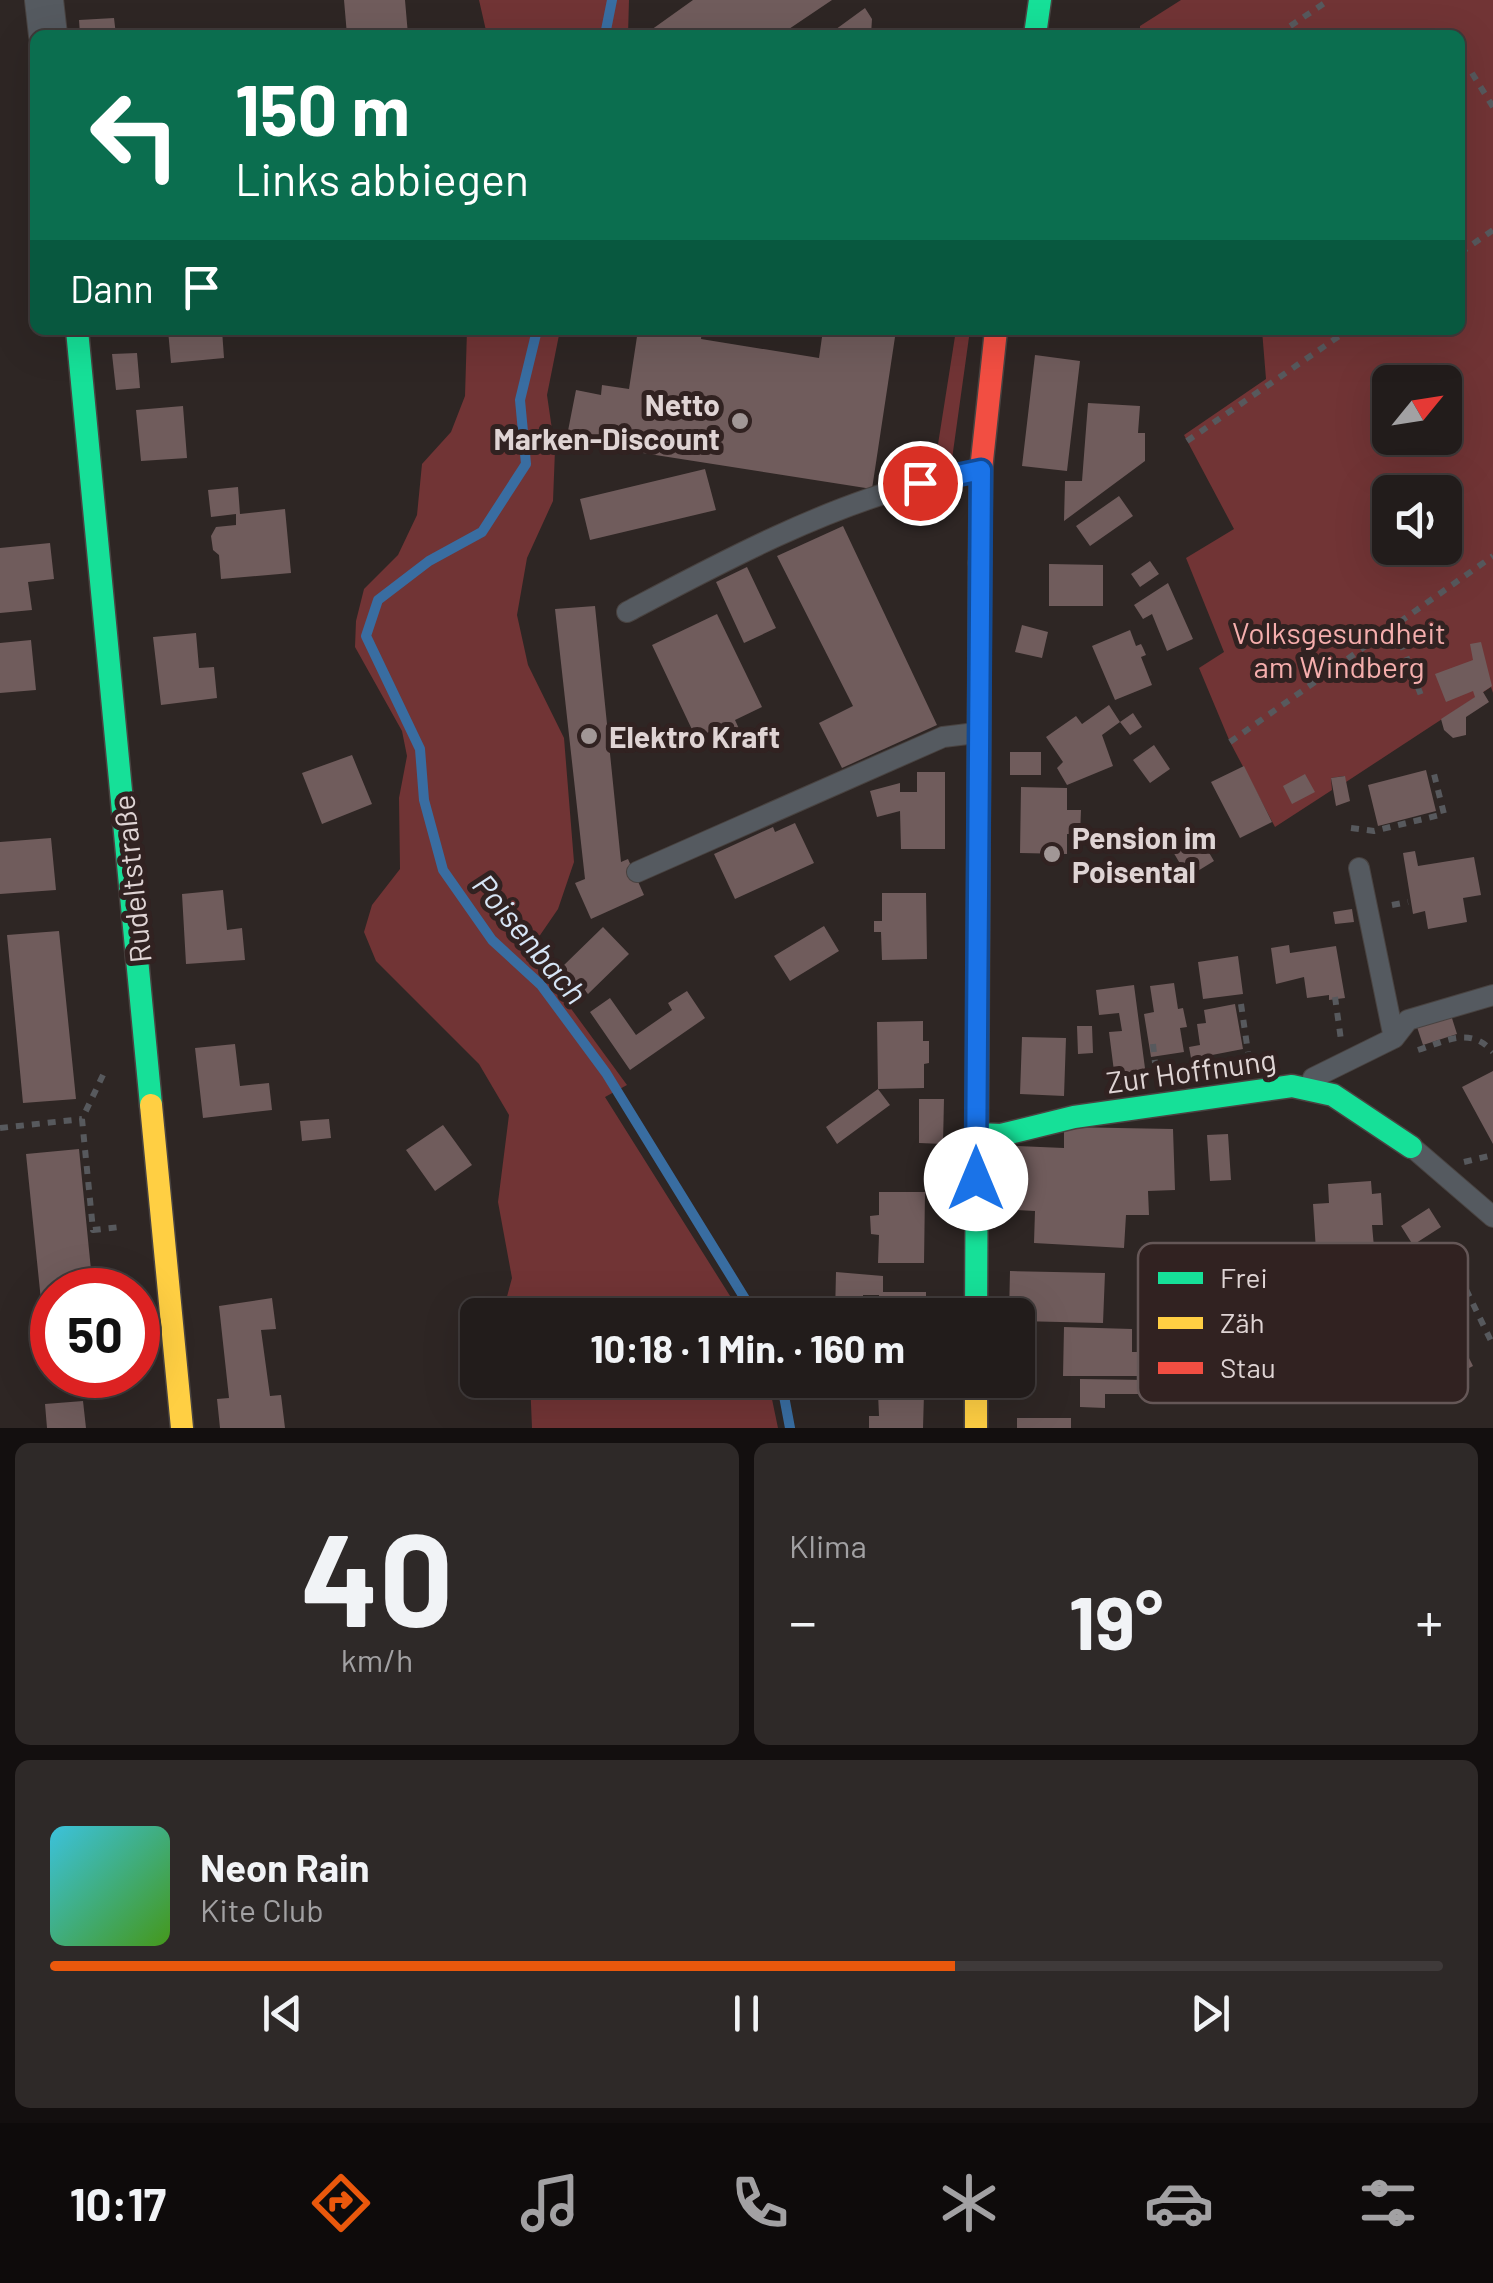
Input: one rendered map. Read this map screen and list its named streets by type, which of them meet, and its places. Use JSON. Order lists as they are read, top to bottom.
{
  "streets": {
    "street": ["Rudeltstraße", "Zur Hoffnung"]
  },
  "water": ["Poisenbach"],
  "parks": ["Volksgesundheit am Windberg"],
  "places": ["Netto Marken-Discount", "Elektro Kraft", "Pension im Poisental"],
  "legend": ["Frei", "Zäh", "Stau"],
  "north": "top right",
  "page": {
    "turn": ["150 m", "Links abbiegen"],
    "then": "Dann",
    "limit": "50",
    "trip": "10:18 · 1 Min. · 160 m",
    "tile": [
      ["40", "km/h"],
      "Klima"
    ],
    "heat": ["−", "19°", "+"],
    "song": ["Neon Rain", "Kite Club"],
    "tabs": "10:17"
  }
}
